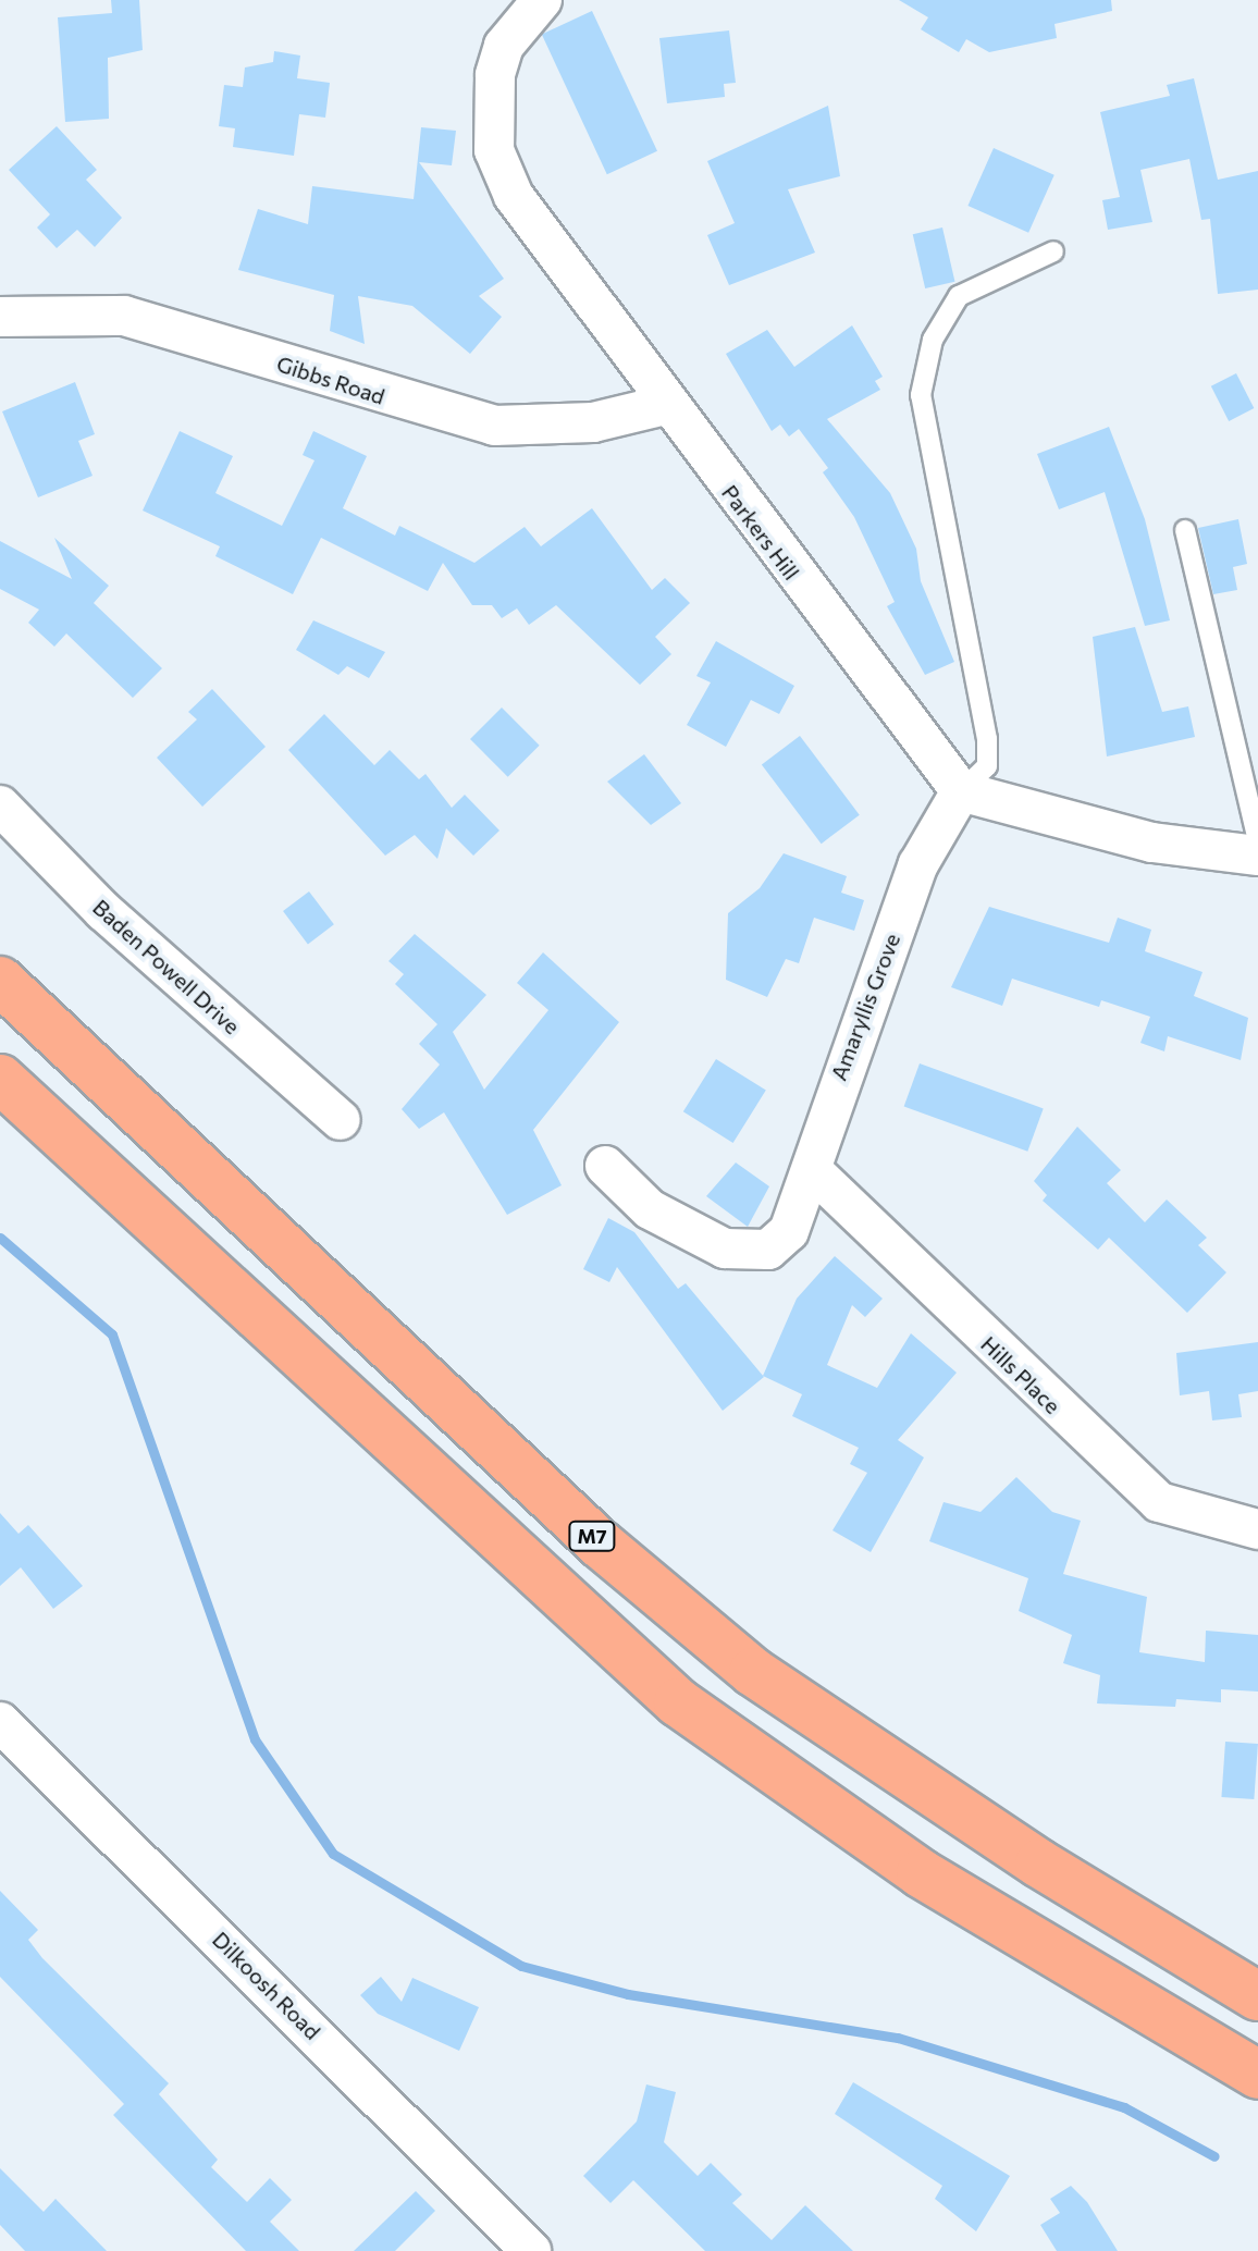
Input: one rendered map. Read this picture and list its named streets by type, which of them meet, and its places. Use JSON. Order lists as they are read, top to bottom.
{
  "streets": {
    "highway": ["M7"],
    "street": [
      "Gibbs Road",
      "Parkers Hill",
      "Baden Powell Drive",
      "Amaryllis Grove",
      "Hills Place",
      "Dilkoosh Road"
    ]
  },
  "crossings": [
    ["Gibbs Road", "Parkers Hill"],
    ["Parkers Hill", "Amaryllis Grove"],
    ["Amaryllis Grove", "Hills Place"]
  ]
}
